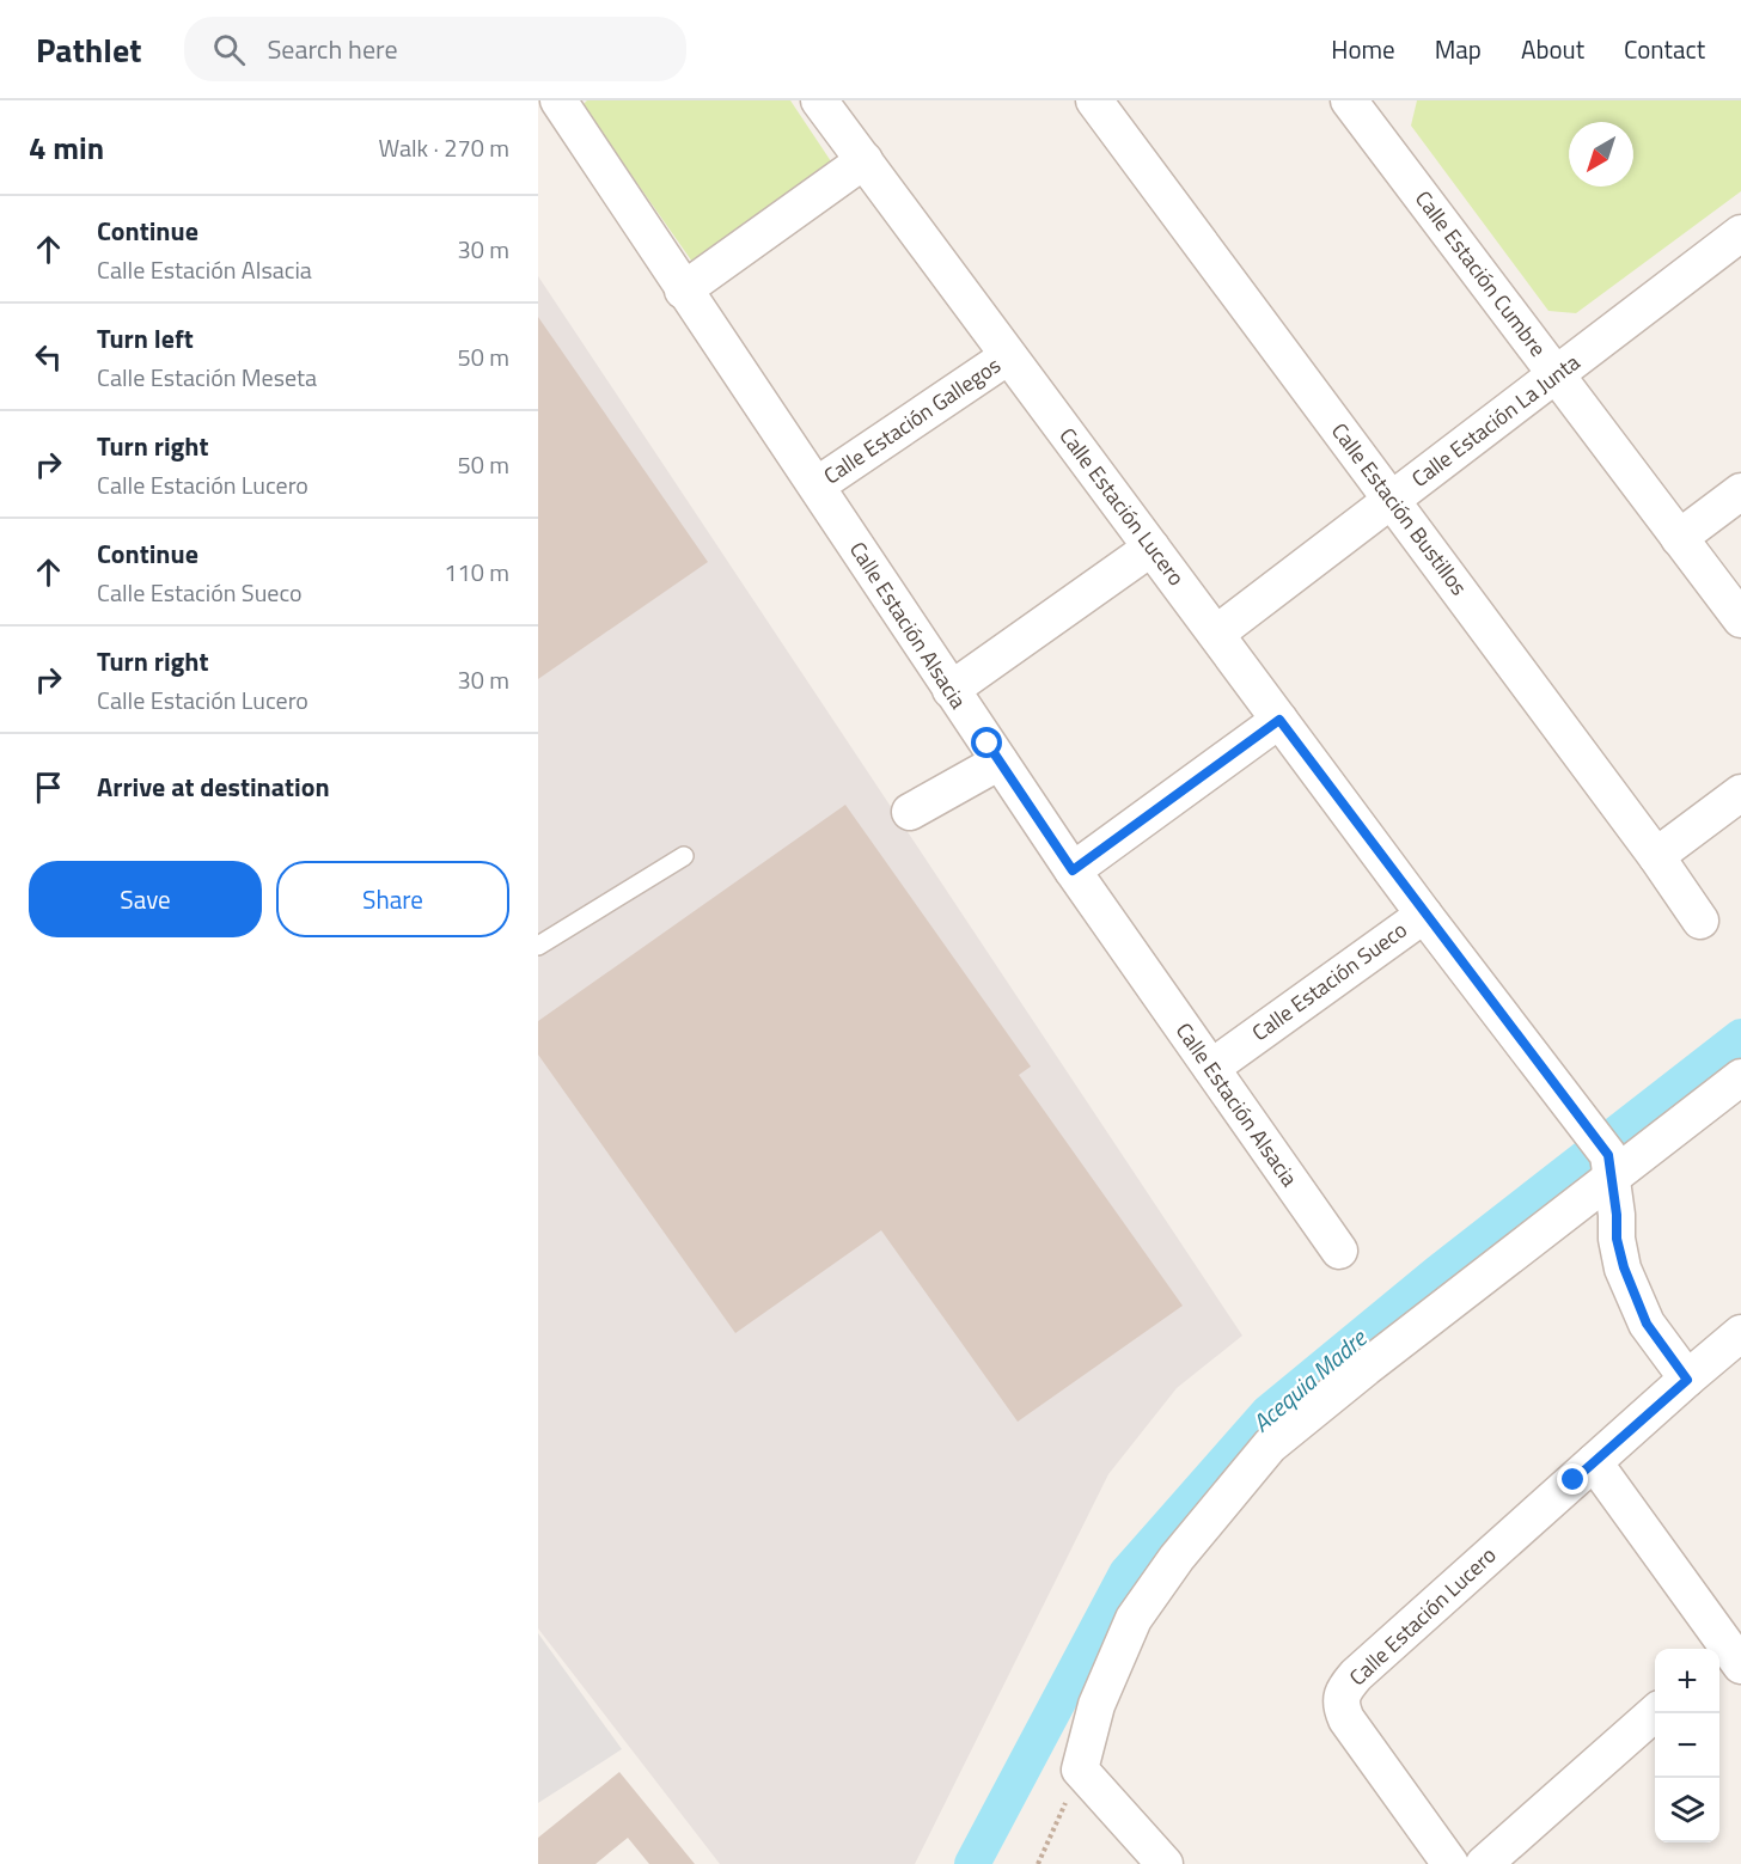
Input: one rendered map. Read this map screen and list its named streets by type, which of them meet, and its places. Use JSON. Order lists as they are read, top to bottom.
{
  "streets": {
    "street": [
      "Calle Estación Cumbre",
      "Calle Estación Gallegos",
      "Calle Estación La Junta",
      "Calle Estación Lucero",
      "Calle Estación Bustillos",
      "Calle Estación Alsacia",
      "Calle Estación Sueco"
    ]
  },
  "crossings": [
    ["Calle Estación Cumbre", "Calle Estación La Junta"],
    ["Calle Estación Gallegos", "Calle Estación Lucero"],
    ["Calle Estación Gallegos", "Calle Estación Alsacia"],
    ["Calle Estación La Junta", "Calle Estación Lucero"],
    ["Calle Estación La Junta", "Calle Estación Bustillos"],
    ["Calle Estación Lucero", "Calle Estación Sueco"],
    ["Calle Estación Alsacia", "Calle Estación Sueco"]
  ],
  "water": ["Acequia Madre"],
  "north": "bottom left",
  "page": {
    "header": "Pathlet",
    "search": "Search here",
    "nav": [
      "Home",
      "Map",
      "About",
      "Contact"
    ],
    "heading": ["4 min", "Walk · 270 m"],
    "list": [
      ["Continue", "Calle Estación Alsacia", "30 m"],
      ["Turn left", "Calle Estación Meseta", "50 m"],
      ["Turn right", "Calle Estación Lucero", "50 m"],
      ["Continue", "Calle Estación Sueco", "110 m"],
      ["Turn right", "Calle Estación Lucero", "30 m"],
      "Arrive at destination"
    ],
    "buttons": ["Save", "Share"],
    "map_buttons": ["+", "−"]
  }
}
